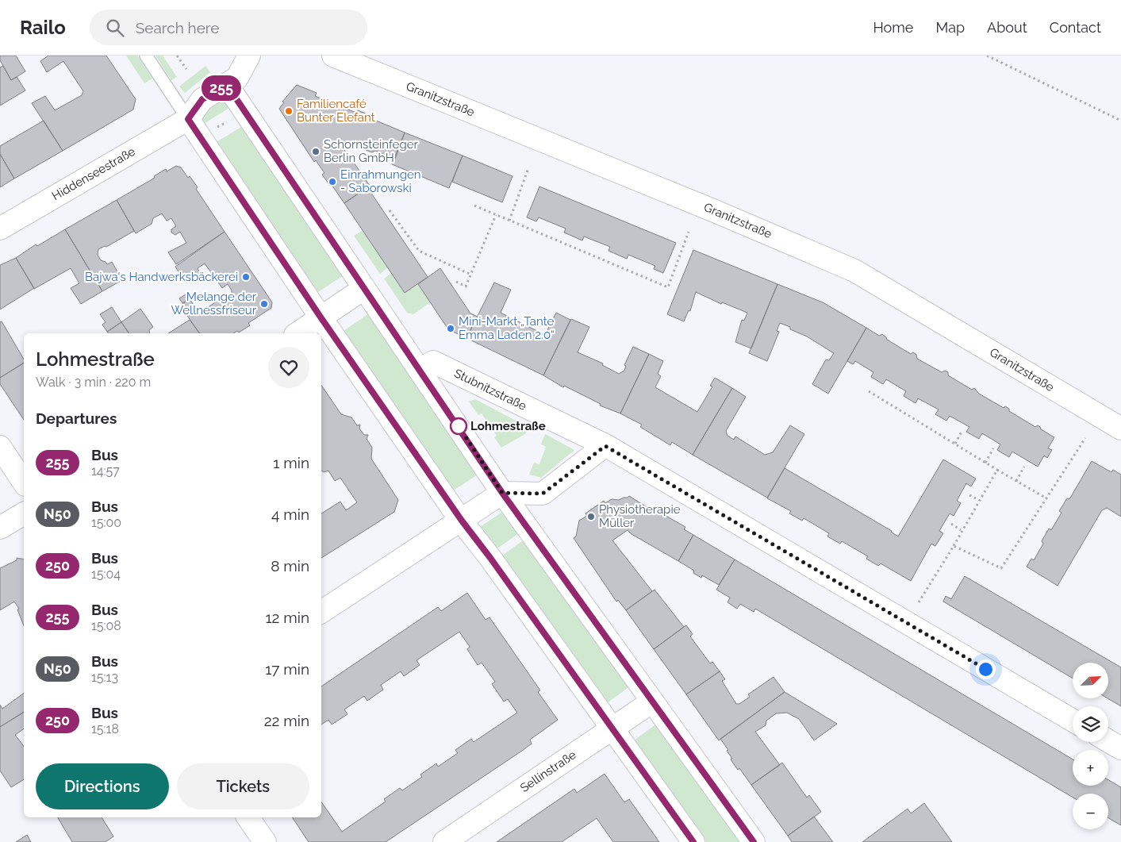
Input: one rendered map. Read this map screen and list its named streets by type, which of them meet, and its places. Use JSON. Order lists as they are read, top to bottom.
{
  "streets": {
    "street": [
      "Granitzstraße",
      "Hiddenseestraße",
      "Stubnitzstraße",
      "Sellinstraße"
    ]
  },
  "places": [
    "Familiencafé Bunter Elefant",
    "Schornsteinfeger Berlin GmbH",
    "Einrahmungen - Saborowski",
    "Bajwa's Handwerksbäckerei",
    "Melange der Wellnessfriseur",
    "Mini-Markt „Tante Emma Laden 2.0“",
    "Lohmestraße",
    "Physiotherapie Müller"
  ],
  "lines": ["bus line 255"],
  "north": "top right",
  "page": {
    "header": "Railo",
    "search": "Search here",
    "nav": [
      "Home",
      "Map",
      "About",
      "Contact"
    ],
    "on_map": "255",
    "heading": [
      ["Lohmestraße", "Walk · 3 min · 220 m"],
      "Departures"
    ],
    "list": [
      {
        "mark": "255",
        "name": "Bus",
        "note": "14:57",
        "value": "1 min"
      },
      {
        "mark": "N50",
        "name": "Bus",
        "note": "15:00",
        "value": "4 min"
      },
      {
        "mark": "250",
        "name": "Bus",
        "note": "15:04",
        "value": "8 min"
      },
      {
        "mark": "255",
        "name": "Bus",
        "note": "15:08",
        "value": "12 min"
      },
      {
        "mark": "N50",
        "name": "Bus",
        "note": "15:13",
        "value": "17 min"
      },
      {
        "mark": "250",
        "name": "Bus",
        "note": "15:18",
        "value": "22 min"
      }
    ],
    "map_buttons": ["+", "−"],
    "buttons": ["Directions", "Tickets"]
  }
}
